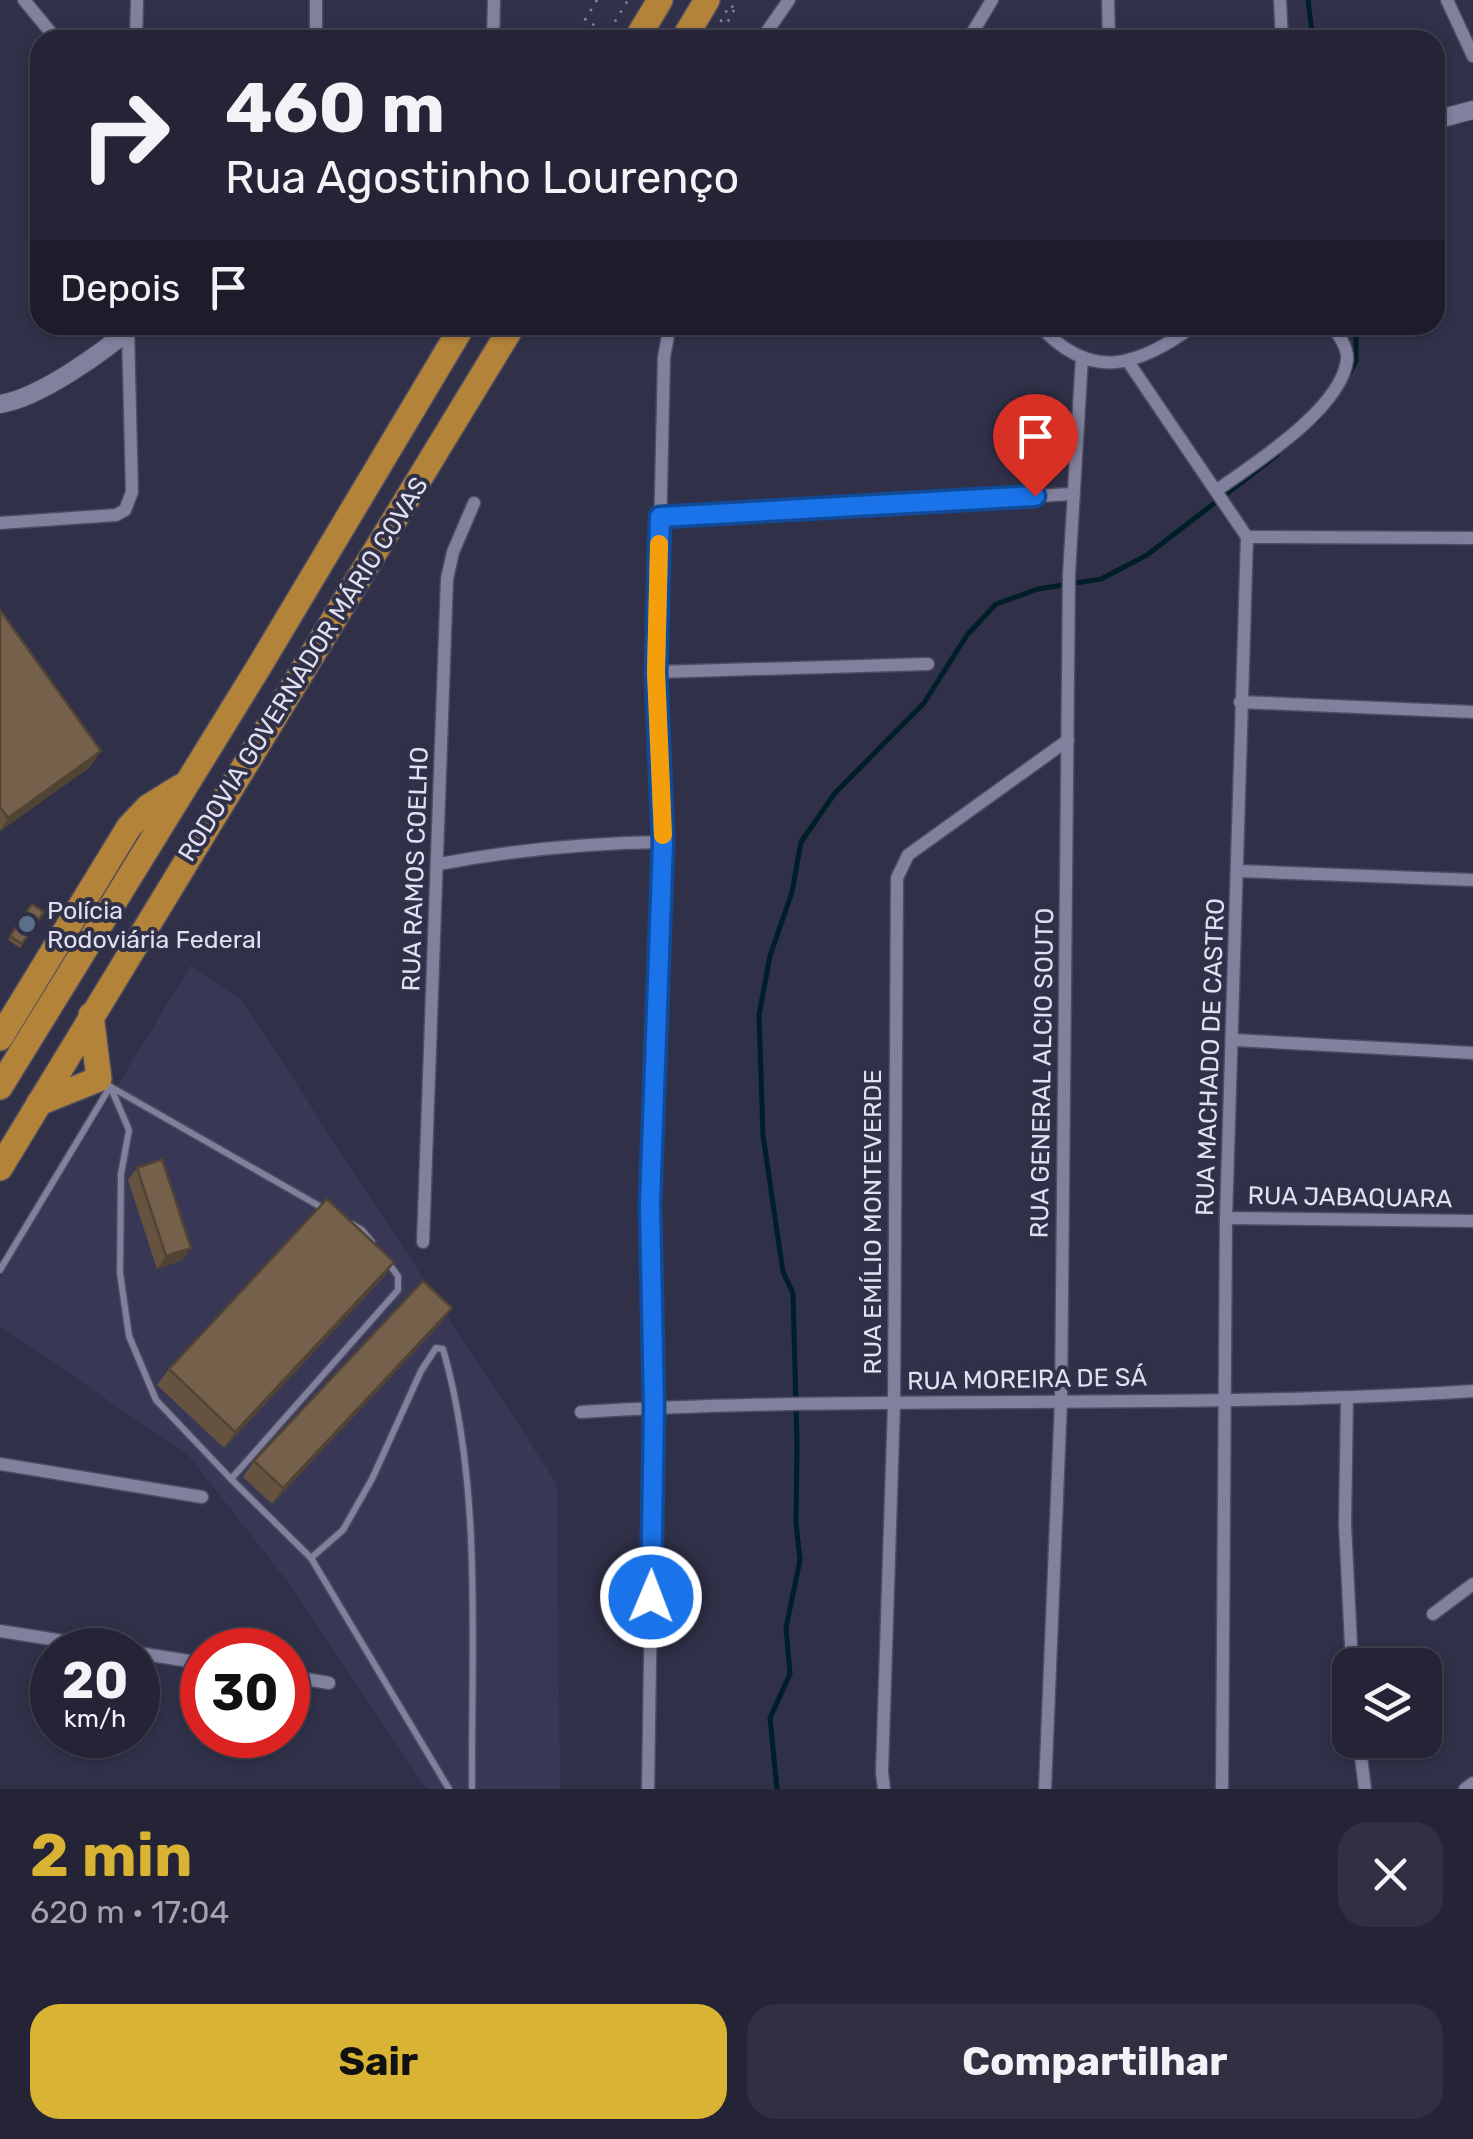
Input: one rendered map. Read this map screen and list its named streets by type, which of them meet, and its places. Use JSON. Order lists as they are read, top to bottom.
{
  "streets": {
    "highway": ["RODOVIA GOVERNADOR MÁRIO COVAS"],
    "street": [
      "RUA RAMOS COELHO",
      "RUA MACHADO DE CASTRO",
      "RUA GENERAL ALCIO SOUTO",
      "RUA JABAQUARA",
      "RUA EMÍLIO MONTEVERDE",
      "RUA MOREIRA DE SÁ"
    ]
  },
  "crossings": [
    ["RUA MACHADO DE CASTRO", "RUA JABAQUARA"],
    ["RUA MACHADO DE CASTRO", "RUA MOREIRA DE SÁ"],
    ["RUA GENERAL ALCIO SOUTO", "RUA EMÍLIO MONTEVERDE"],
    ["RUA GENERAL ALCIO SOUTO", "RUA MOREIRA DE SÁ"],
    ["RUA EMÍLIO MONTEVERDE", "RUA MOREIRA DE SÁ"]
  ],
  "places": ["Polícia Rodoviária Federal"],
  "page": {
    "turn": ["460 m", "Rua Agostinho Lourenço"],
    "then": "Depois",
    "speed": "20 km/h",
    "limit": "30",
    "heading": ["2 min", "620 m · 17:04"],
    "buttons": ["Sair", "Compartilhar"]
  }
}
